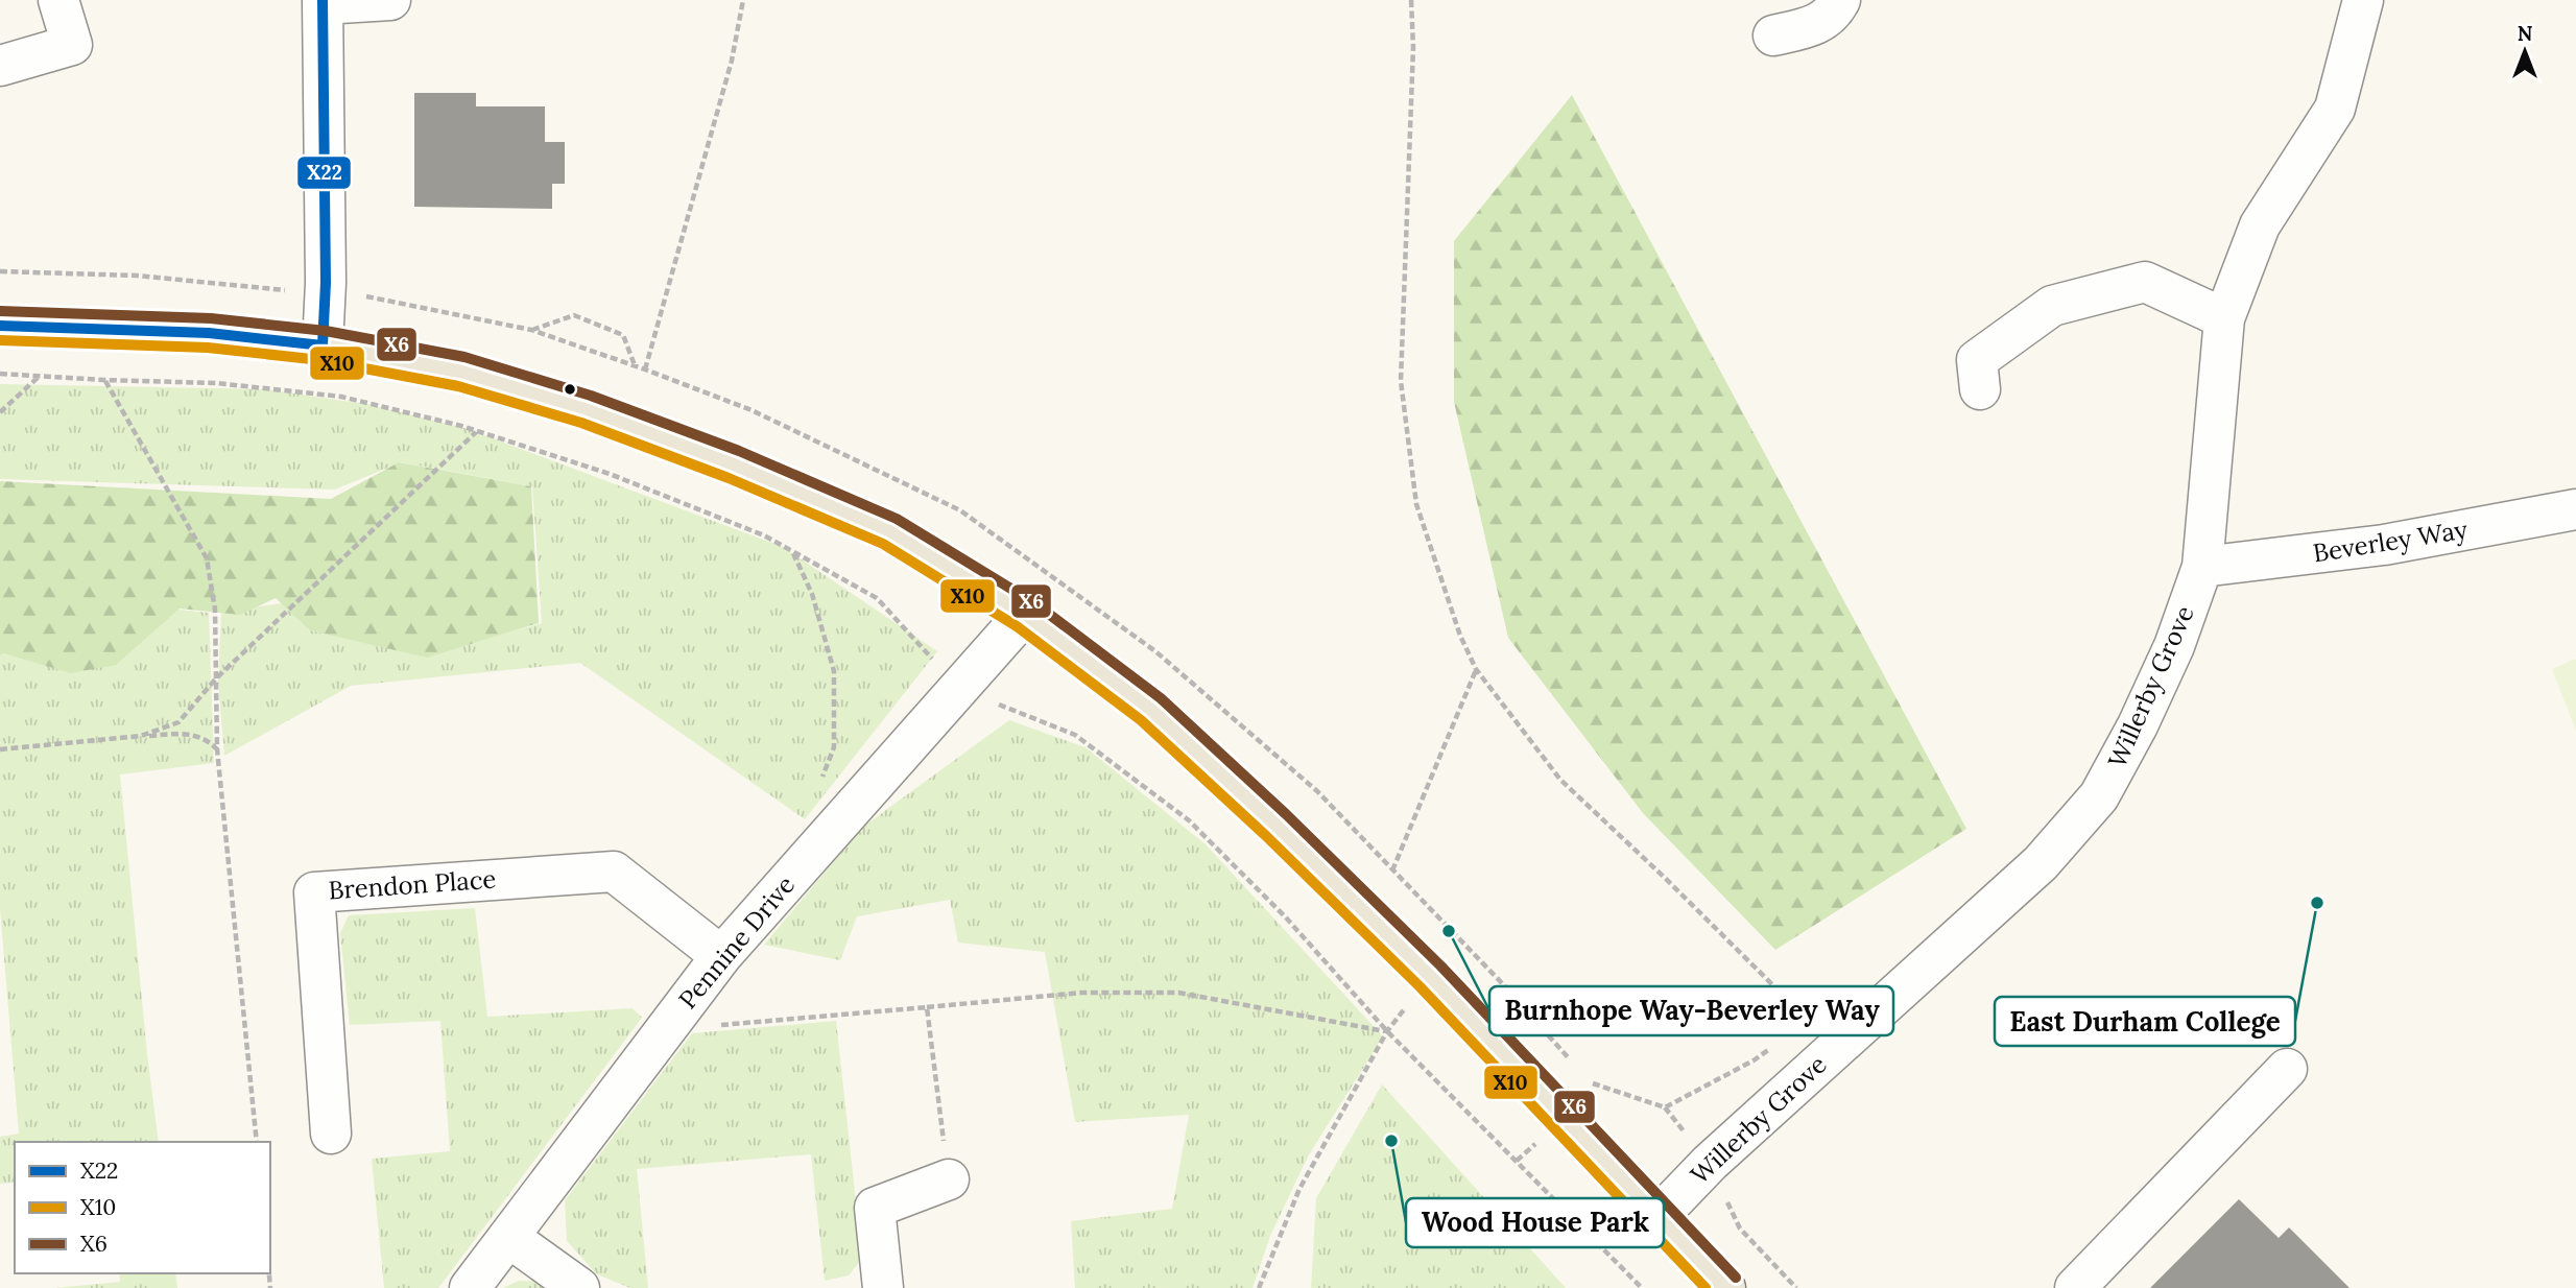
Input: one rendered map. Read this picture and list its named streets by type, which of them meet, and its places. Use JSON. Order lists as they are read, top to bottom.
{
  "streets": {
    "street": [
      "Beverley Way",
      "Willerby Grove",
      "Brendon Place",
      "Pennine Drive"
    ]
  },
  "crossings": [
    ["Beverley Way", "Willerby Grove"],
    ["Brendon Place", "Pennine Drive"]
  ],
  "places": ["East Durham College", "Burnhope Way-Beverley Way", "Wood House Park"],
  "lines": ["transit line X22", "transit line X6", "transit line X10"],
  "legend": ["X22", "X10", "X6"],
  "north": "top"
}
